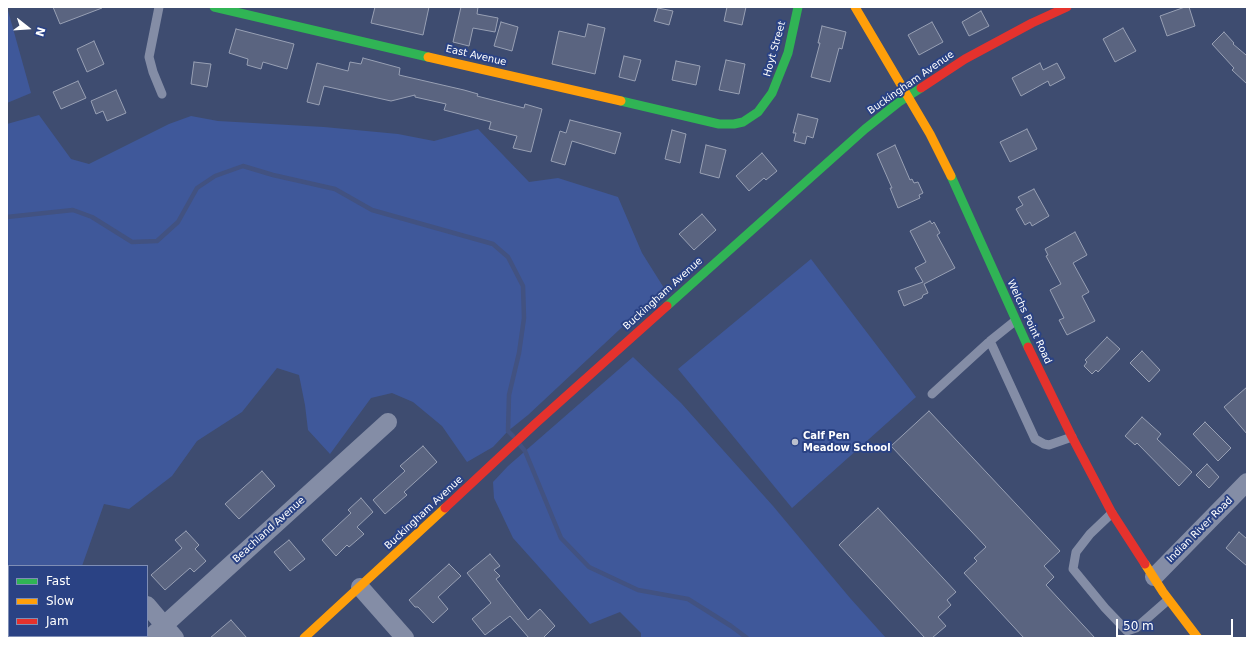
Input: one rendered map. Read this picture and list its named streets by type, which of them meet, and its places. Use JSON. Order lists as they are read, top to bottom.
{
  "streets": {
    "street": [
      "Hoyt Street",
      "East Avenue",
      "Buckingham Avenue",
      "Welchs Point Road",
      "Beachland Avenue",
      "Indian River Road"
    ]
  },
  "crossings": [
    ["Hoyt Street", "East Avenue"],
    ["Buckingham Avenue", "Welchs Point Road"],
    ["Welchs Point Road", "Indian River Road"]
  ],
  "places": ["Calf Pen Meadow School"],
  "legend": ["Fast", "Slow", "Jam"],
  "scale_bar": "50 m",
  "north": "right"
}
